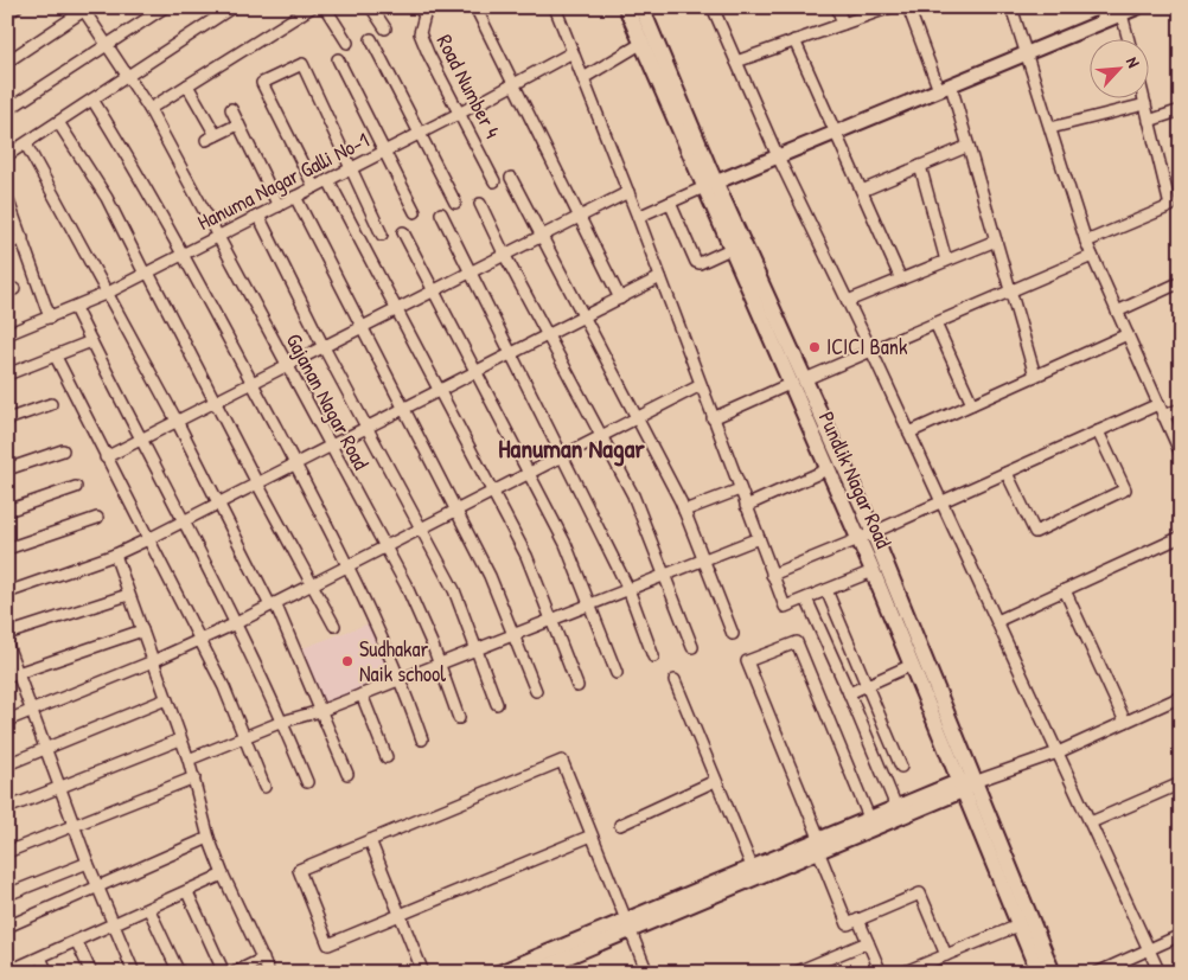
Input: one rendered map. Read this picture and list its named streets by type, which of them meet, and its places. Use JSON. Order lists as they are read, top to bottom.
{
  "streets": {
    "main road": ["Pundlik Nagar Road"],
    "street": ["Road Number 4", "Hanuma Nagar Galli No-1", "Gajanan Nagar Road"]
  },
  "crossings": [
    ["Road Number 4", "Hanuma Nagar Galli No-1"],
    ["Hanuma Nagar Galli No-1", "Gajanan Nagar Road"]
  ],
  "districts": ["Hanuman Nagar"],
  "places": ["ICICI Bank", "Sudhakar Naik school"],
  "north": "top right"
}
